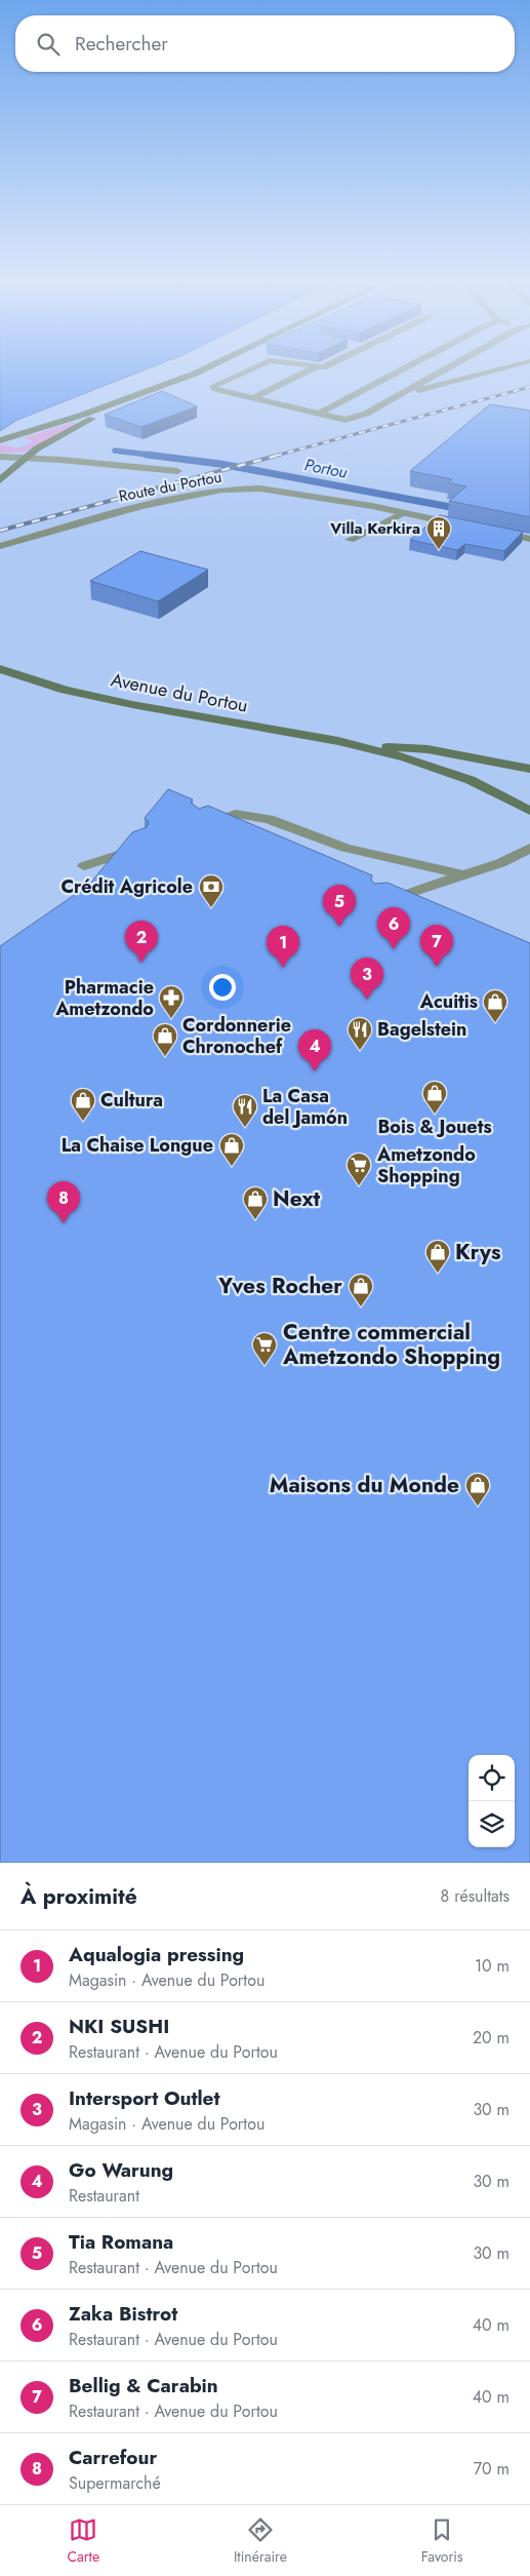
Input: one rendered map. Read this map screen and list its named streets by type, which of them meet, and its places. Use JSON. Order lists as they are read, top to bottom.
{
  "streets": {
    "main road": ["Avenue du Portou"],
    "street": ["Route du Portou"]
  },
  "water": ["Portou"],
  "places": {
    "building": ["Villa Kerkira"],
    "bank": ["Crédit Agricole"],
    "pharmacy": ["Pharmacie Ametzondo"],
    "shop": [
      "Acuitis",
      "Cordonnerie Chronochef",
      "Bois & Jouets",
      "Cultura",
      "La Chaise Longue",
      "Next",
      "Krys",
      "Yves Rocher",
      "Maisons du Monde"
    ],
    "restaurant": ["Bagelstein", "La Casa del Jamón"],
    "supermarket": ["Ametzondo Shopping", "Centre commercial Ametzondo Shopping"]
  },
  "page": {
    "search": "Rechercher",
    "pins": [
      "5",
      "6",
      "2",
      "7",
      "1",
      "3",
      "4",
      "8"
    ],
    "heading": ["À proximité", "8 résultats"],
    "list": [
      {
        "mark": "1",
        "name": "Aqualogia pressing",
        "note": "Magasin · Avenue du Portou",
        "value": "10 m"
      },
      {
        "mark": "2",
        "name": "NKI SUSHI",
        "note": "Restaurant · Avenue du Portou",
        "value": "20 m"
      },
      {
        "mark": "3",
        "name": "Intersport Outlet",
        "note": "Magasin · Avenue du Portou",
        "value": "30 m"
      },
      {
        "mark": "4",
        "name": "Go Warung",
        "note": "Restaurant",
        "value": "30 m"
      },
      {
        "mark": "5",
        "name": "Tia Romana",
        "note": "Restaurant · Avenue du Portou",
        "value": "30 m"
      },
      {
        "mark": "6",
        "name": "Zaka Bistrot",
        "note": "Restaurant · Avenue du Portou",
        "value": "40 m"
      },
      {
        "mark": "7",
        "name": "Bellig & Carabin",
        "note": "Restaurant · Avenue du Portou",
        "value": "40 m"
      },
      {
        "mark": "8",
        "name": "Carrefour",
        "note": "Supermarché",
        "value": "70 m"
      }
    ],
    "nav": ["Carte", "Itinéraire", "Favoris"]
  }
}
